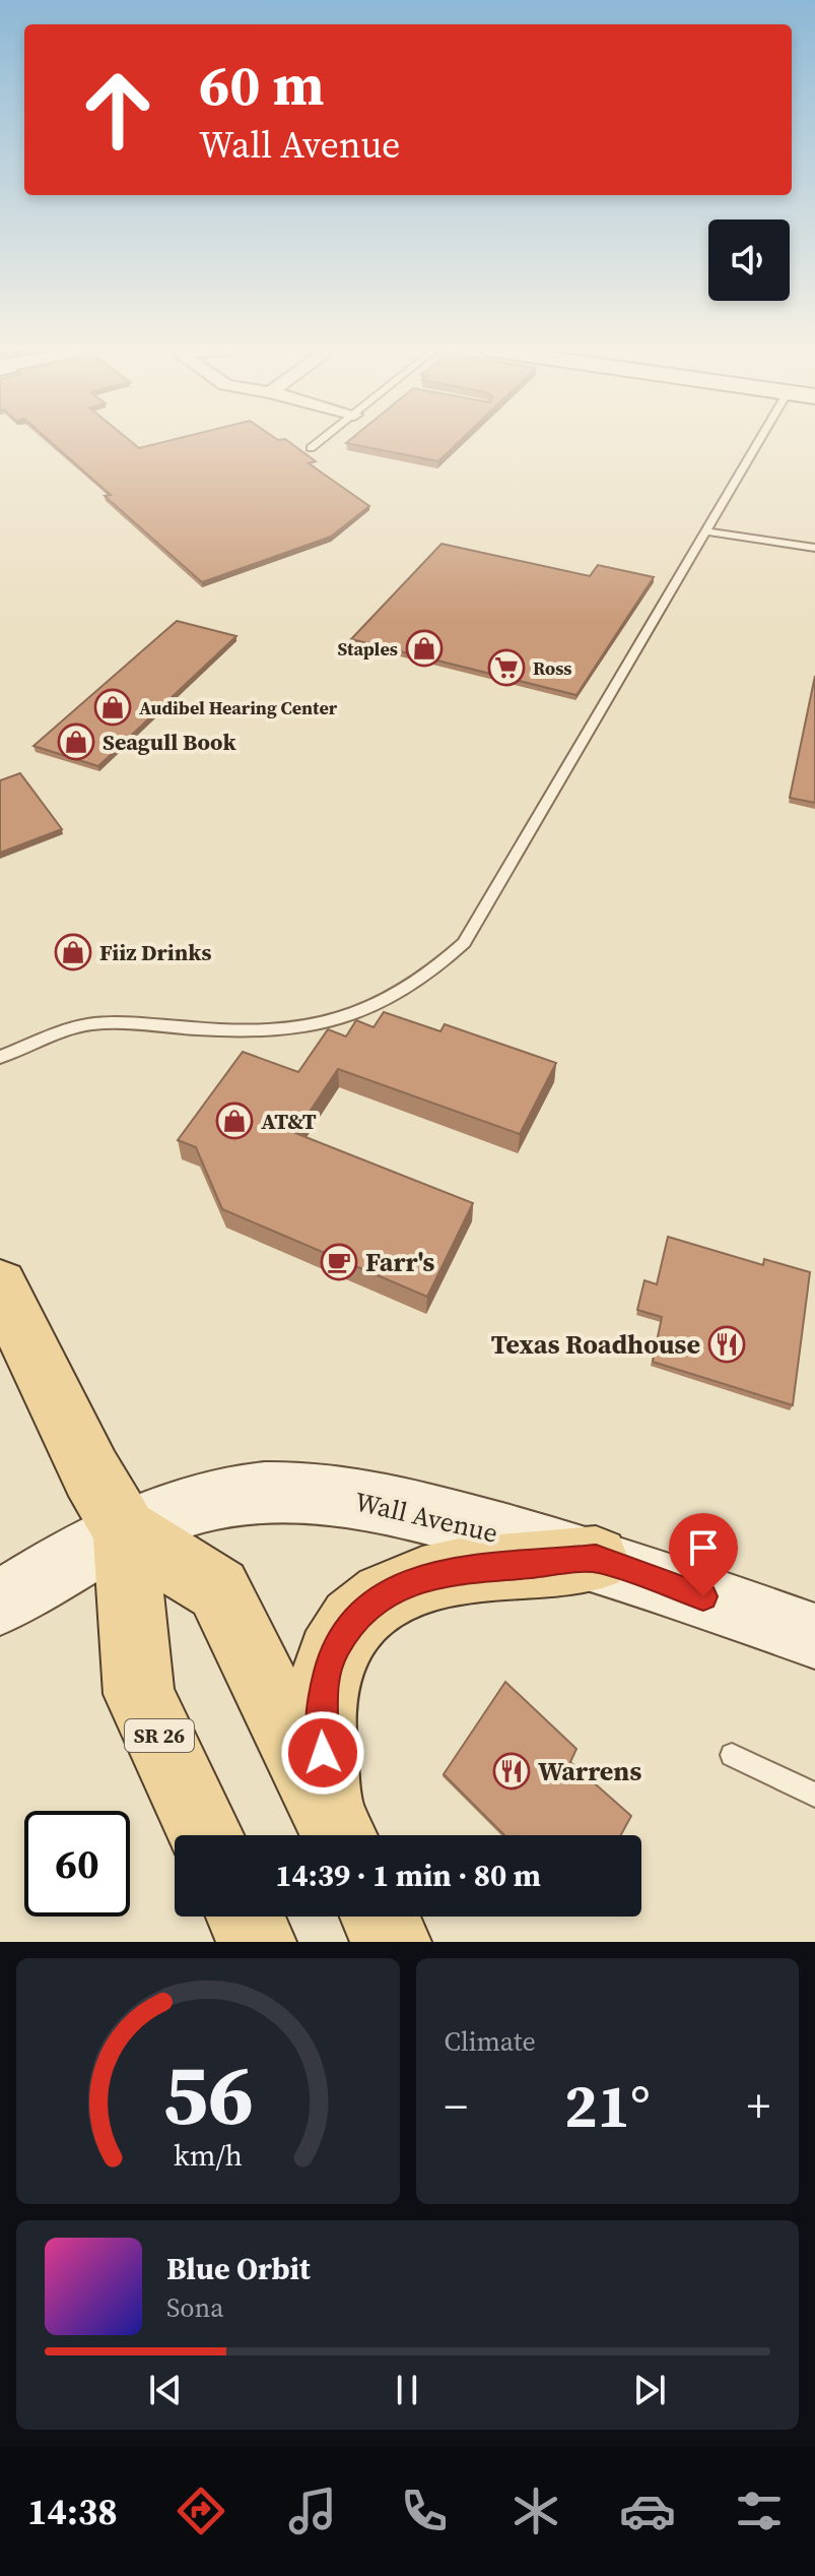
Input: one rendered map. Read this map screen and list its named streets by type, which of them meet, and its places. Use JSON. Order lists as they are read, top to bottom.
{
  "streets": {
    "main road": ["SR 26"],
    "street": ["Wall Avenue"]
  },
  "crossings": [
    ["Wall Avenue", "SR 26"]
  ],
  "places": {
    "shop": [
      "Staples",
      "Audibel Hearing Center",
      "Seagull Book",
      "Fiiz Drinks",
      "AT&T"
    ],
    "supermarket": ["Ross"],
    "cafe": ["Farr's"],
    "restaurant": ["Texas Roadhouse", "Warrens"]
  },
  "page": {
    "turn": ["60 m", "Wall Avenue"],
    "limit": "60",
    "trip": "14:39 · 1 min · 80 m",
    "tile": "Climate",
    "heat": ["−", "21°", "+"],
    "song": ["Blue Orbit", "Sona"],
    "tabs": "14:38",
    "gauge": ["56", "km/h"]
  }
}
